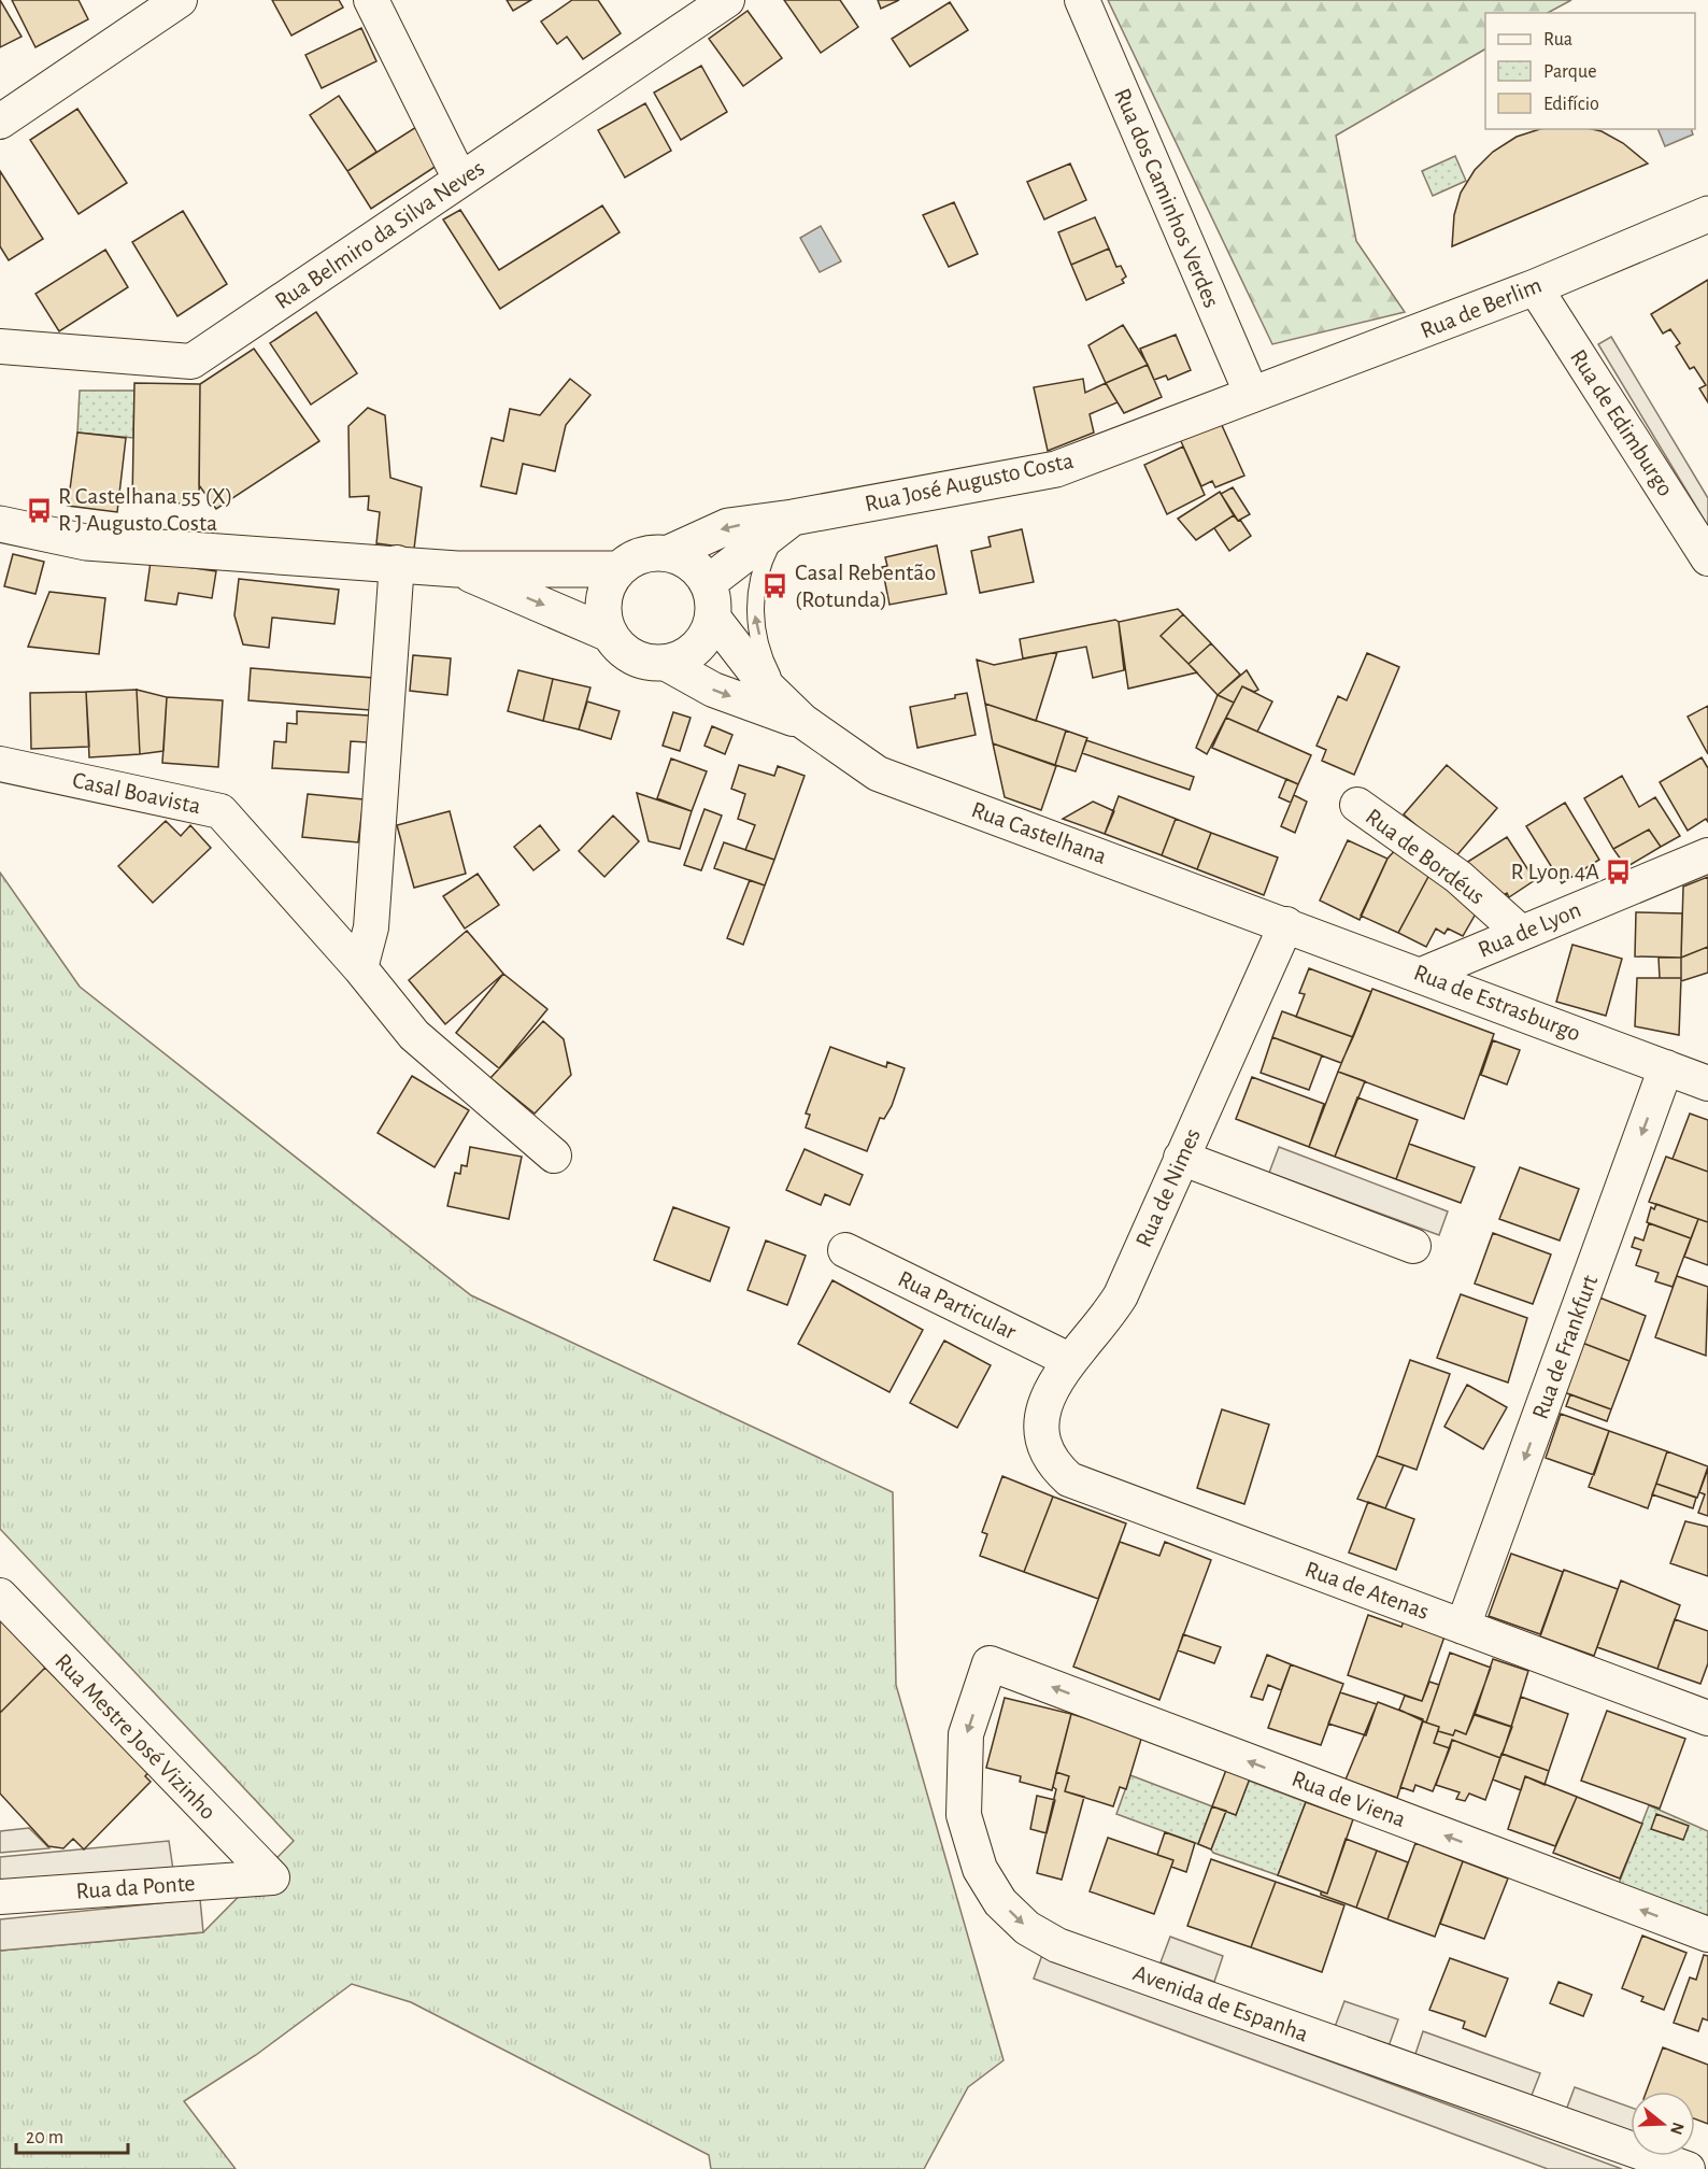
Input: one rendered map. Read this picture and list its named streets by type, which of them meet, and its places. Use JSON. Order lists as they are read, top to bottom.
{
  "streets": {
    "street": [
      "Rua dos Caminhos Verdes",
      "Rua Belmiro da Silva Neves",
      "Rua de Berlim",
      "Rua de Edimburgo",
      "Rua José Augusto Costa",
      "Casal Boavista",
      "Rua Castelhana",
      "Rua de Bordéus",
      "Rua de Lyon",
      "Rua de Estrasburgo",
      "Rua de Nimes",
      "Rua Particular",
      "Rua de Frankfurt",
      "Rua de Atenas",
      "Rua Mestre José Vizinho",
      "Rua de Viena",
      "Rua da Ponte",
      "Avenida de Espanha"
    ]
  },
  "crossings": [
    ["Rua dos Caminhos Verdes", "Rua de Berlim"],
    ["Rua dos Caminhos Verdes", "Rua José Augusto Costa"],
    ["Rua de Berlim", "Rua de Edimburgo"],
    ["Rua de Berlim", "Rua José Augusto Costa"],
    ["Rua José Augusto Costa", "Rua Castelhana"],
    ["Rua Castelhana", "Rua de Estrasburgo"],
    ["Rua Castelhana", "Rua de Nimes"],
    ["Rua de Bordéus", "Rua de Lyon"],
    ["Rua de Lyon", "Rua de Estrasburgo"],
    ["Rua de Estrasburgo", "Rua de Nimes"],
    ["Rua de Estrasburgo", "Rua de Frankfurt"],
    ["Rua de Nimes", "Rua Particular"],
    ["Rua de Nimes", "Rua de Atenas"],
    ["Rua de Frankfurt", "Rua de Atenas"],
    ["Rua Mestre José Vizinho", "Rua da Ponte"],
    ["Rua de Viena", "Avenida de Espanha"]
  ],
  "one_way": ["Rua de Frankfurt", "Rua de Viena", "Avenida de Espanha"],
  "places": {
    "bus stop": ["R Castelhana 55 (X) R J Augusto Costa", "Casal Rebentão (Rotunda)", "R Lyon 4A"]
  },
  "legend": ["Rua", "Parque", "Edifício"],
  "scale_bar": "20 m",
  "north": "right"
}
